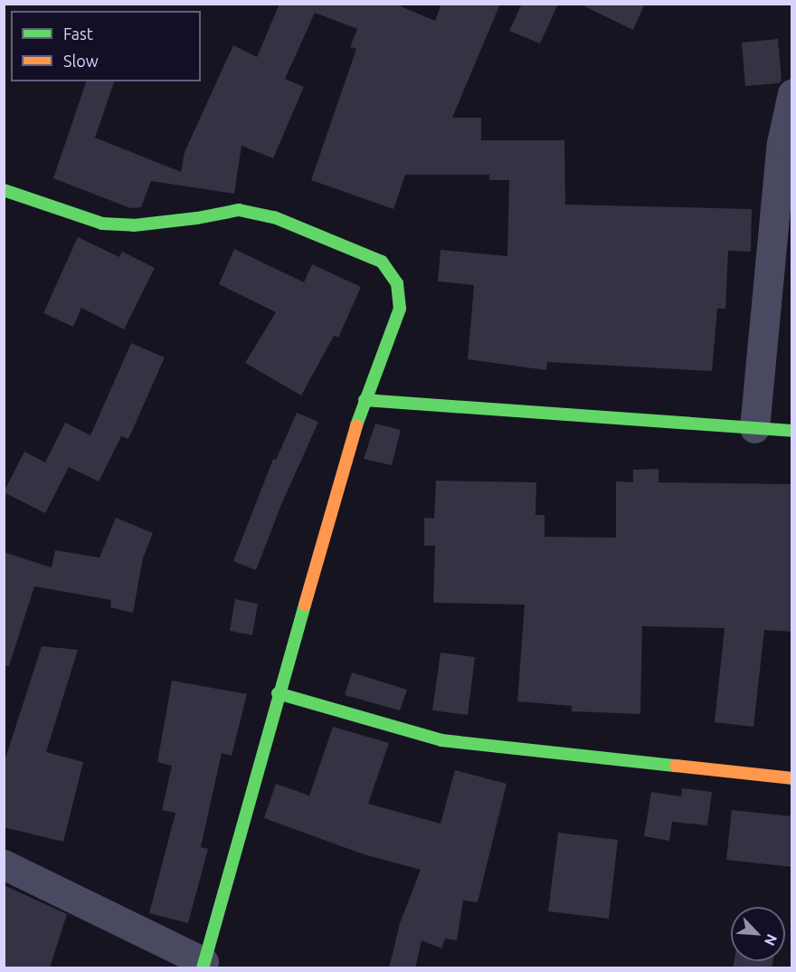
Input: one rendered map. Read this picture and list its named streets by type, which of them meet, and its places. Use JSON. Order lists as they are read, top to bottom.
{
  "legend": ["Fast", "Slow"],
  "north": "bottom right"
}
